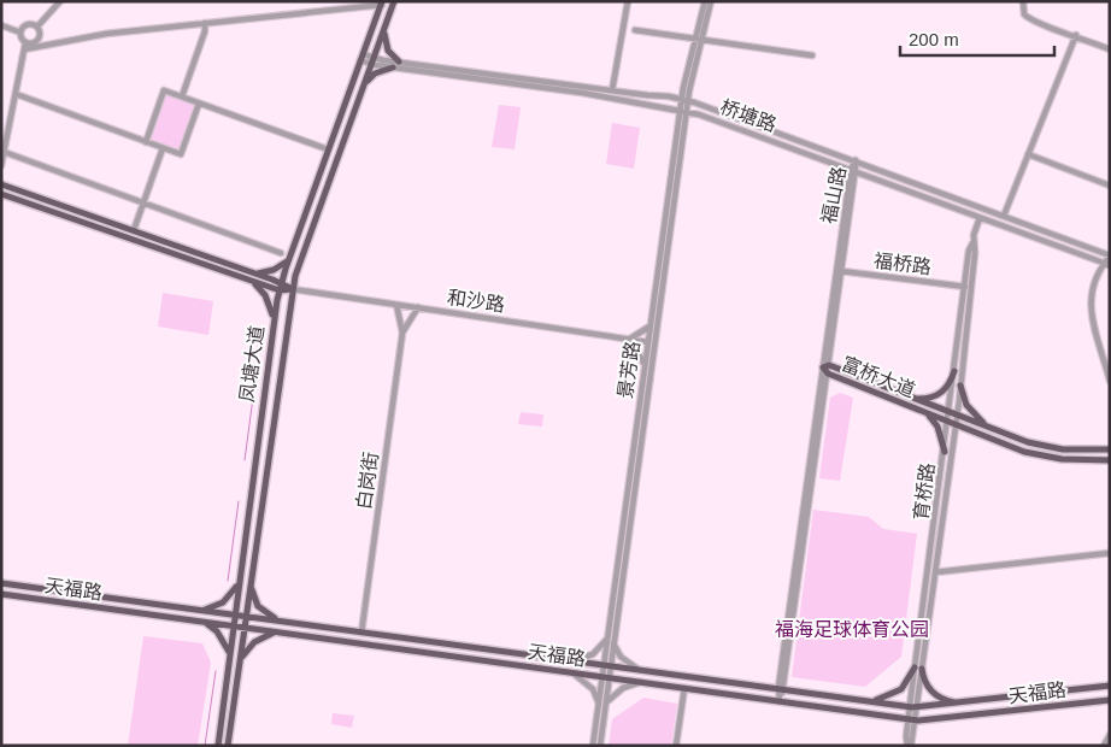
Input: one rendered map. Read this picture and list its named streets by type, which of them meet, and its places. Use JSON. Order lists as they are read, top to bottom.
{
  "streets": {
    "main road": [
      "和沙路",
      "凤塘大道",
      "富桥大道",
      "天福路"
    ],
    "street": [
      "桥塘路",
      "福山路",
      "福桥路",
      "景芳路",
      "白岗街",
      "育桥路"
    ]
  },
  "crossings": [
    ["桥塘路", "福山路"],
    ["桥塘路", "凤塘大道"],
    ["桥塘路", "景芳路"],
    ["桥塘路", "育桥路"],
    ["福山路", "福桥路"],
    ["福山路", "富桥大道"],
    ["福山路", "天福路"],
    ["福桥路", "育桥路"],
    ["和沙路", "凤塘大道"],
    ["和沙路", "景芳路"],
    ["凤塘大道", "天福路"],
    ["景芳路", "天福路"],
    ["富桥大道", "育桥路"],
    ["白岗街", "天福路"],
    ["育桥路", "天福路"]
  ],
  "parks": ["福海足球体育公园"],
  "scale_bar": "200 m"
}
